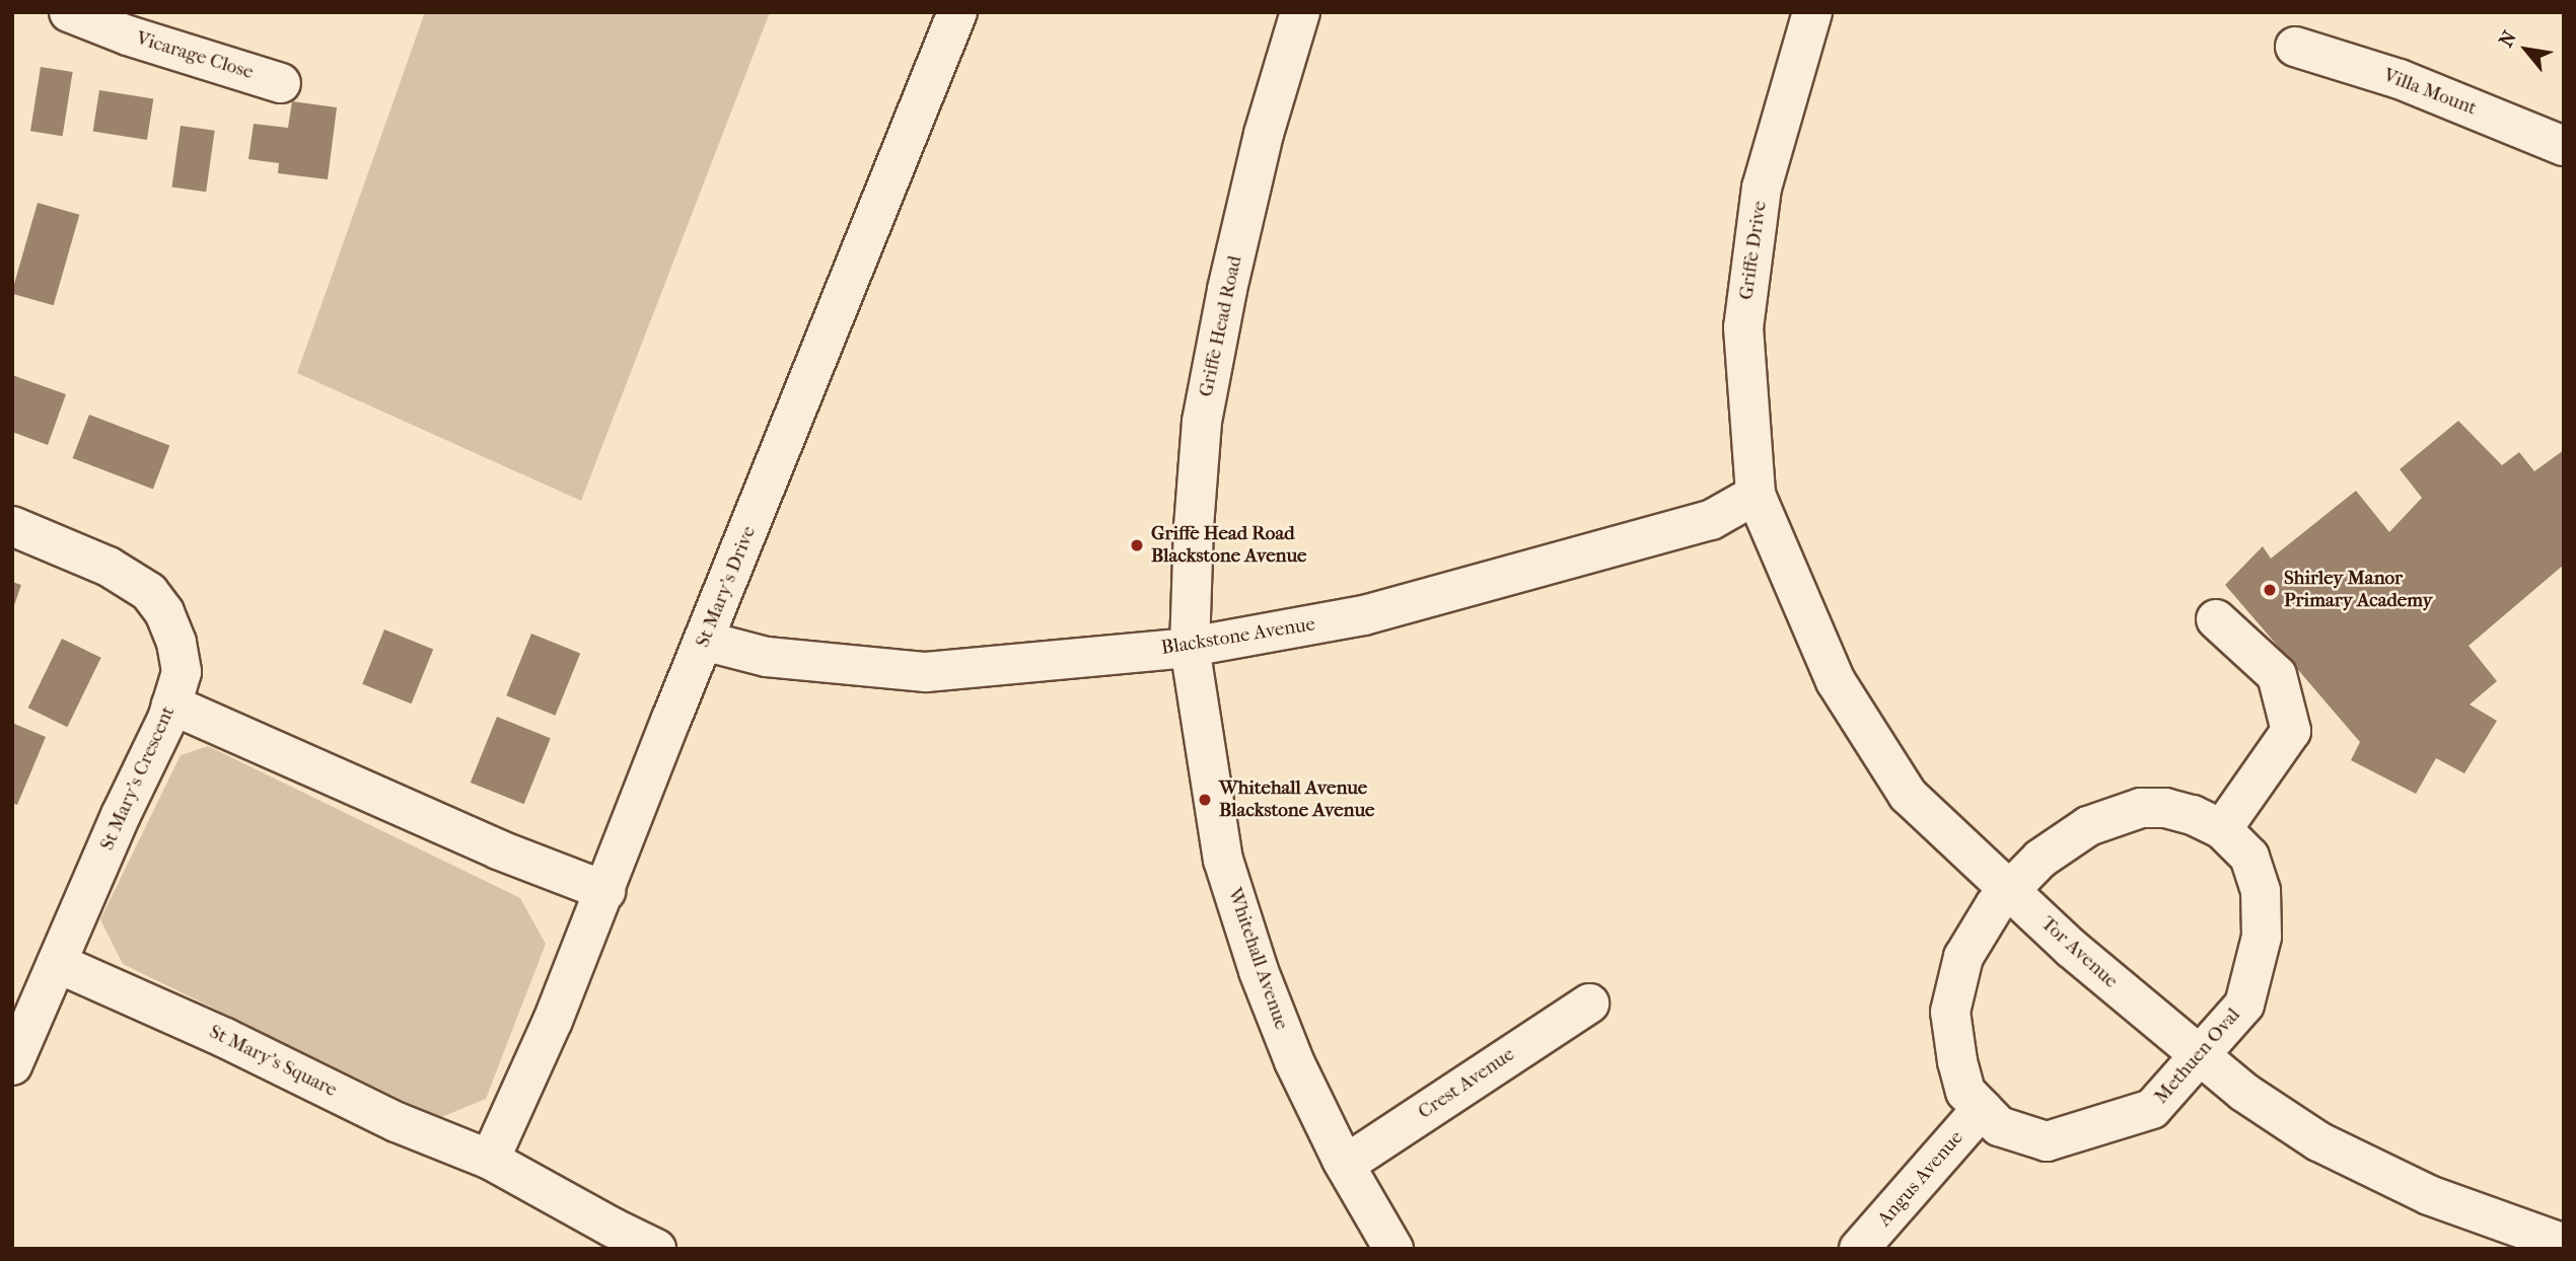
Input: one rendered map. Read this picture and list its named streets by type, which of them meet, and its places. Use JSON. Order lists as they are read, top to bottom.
{
  "streets": {
    "street": [
      "Vicarage Close",
      "Villa Mount",
      "Griffe Drive",
      "Griffe Head Road",
      "St Mary's Drive",
      "Blackstone Avenue",
      "St Mary's Crescent",
      "Tor Avenue",
      "Whitehall Avenue",
      "Methuen Oval",
      "St Mary's Square",
      "Crest Avenue",
      "Angus Avenue"
    ]
  },
  "crossings": [
    ["Griffe Drive", "Blackstone Avenue"],
    ["Griffe Drive", "Tor Avenue"],
    ["Griffe Head Road", "Blackstone Avenue"],
    ["Griffe Head Road", "Whitehall Avenue"],
    ["St Mary's Drive", "Blackstone Avenue"],
    ["St Mary's Drive", "St Mary's Square"],
    ["Blackstone Avenue", "Tor Avenue"],
    ["Blackstone Avenue", "Whitehall Avenue"],
    ["St Mary's Crescent", "St Mary's Square"],
    ["Tor Avenue", "Methuen Oval"],
    ["Whitehall Avenue", "Crest Avenue"],
    ["Methuen Oval", "Angus Avenue"]
  ],
  "places": ["Griffe Head Road Blackstone Avenue", "Shirley Manor Primary Academy", "Whitehall Avenue Blackstone Avenue"],
  "north": "top left"
}
